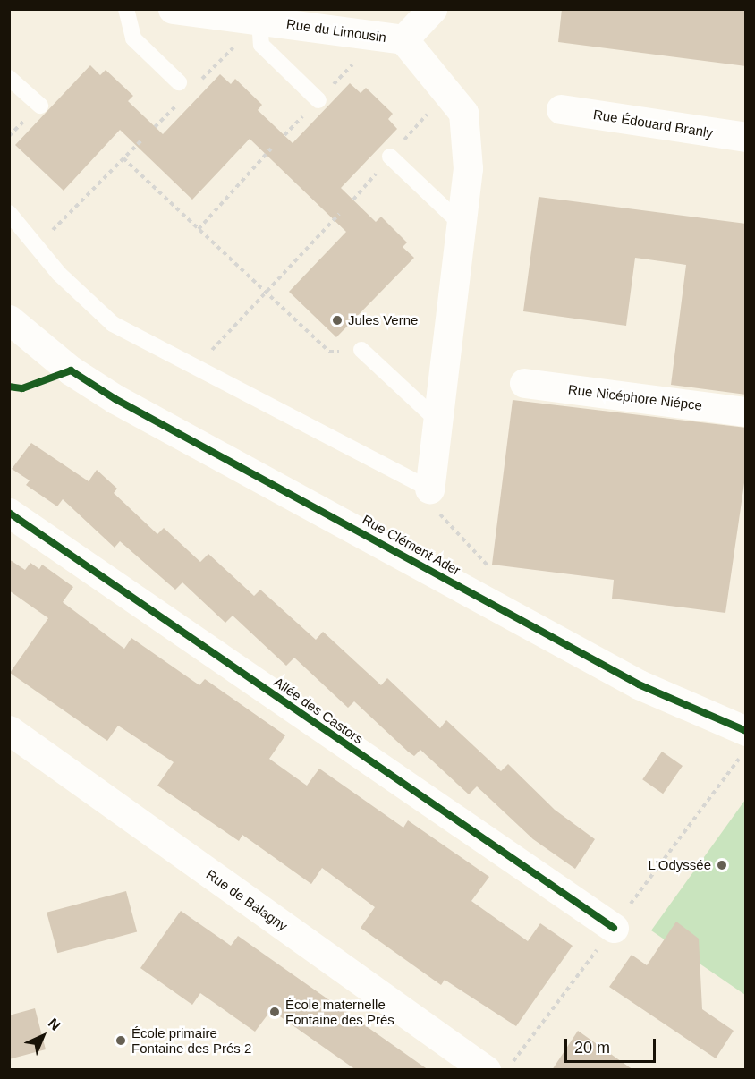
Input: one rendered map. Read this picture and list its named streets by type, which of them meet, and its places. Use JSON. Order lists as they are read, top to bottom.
{
  "streets": {
    "street": [
      "Rue du Limousin",
      "Rue Édouard Branly",
      "Rue Nicéphore Niépce",
      "Rue Clément Ader",
      "Allée des Castors",
      "Rue de Balagny"
    ]
  },
  "places": [
    "Jules Verne",
    "L'Odyssée",
    "École maternelle Fontaine des Prés",
    "École primaire Fontaine des Prés 2"
  ],
  "scale_bar": "20 m",
  "north": "top right"
}
